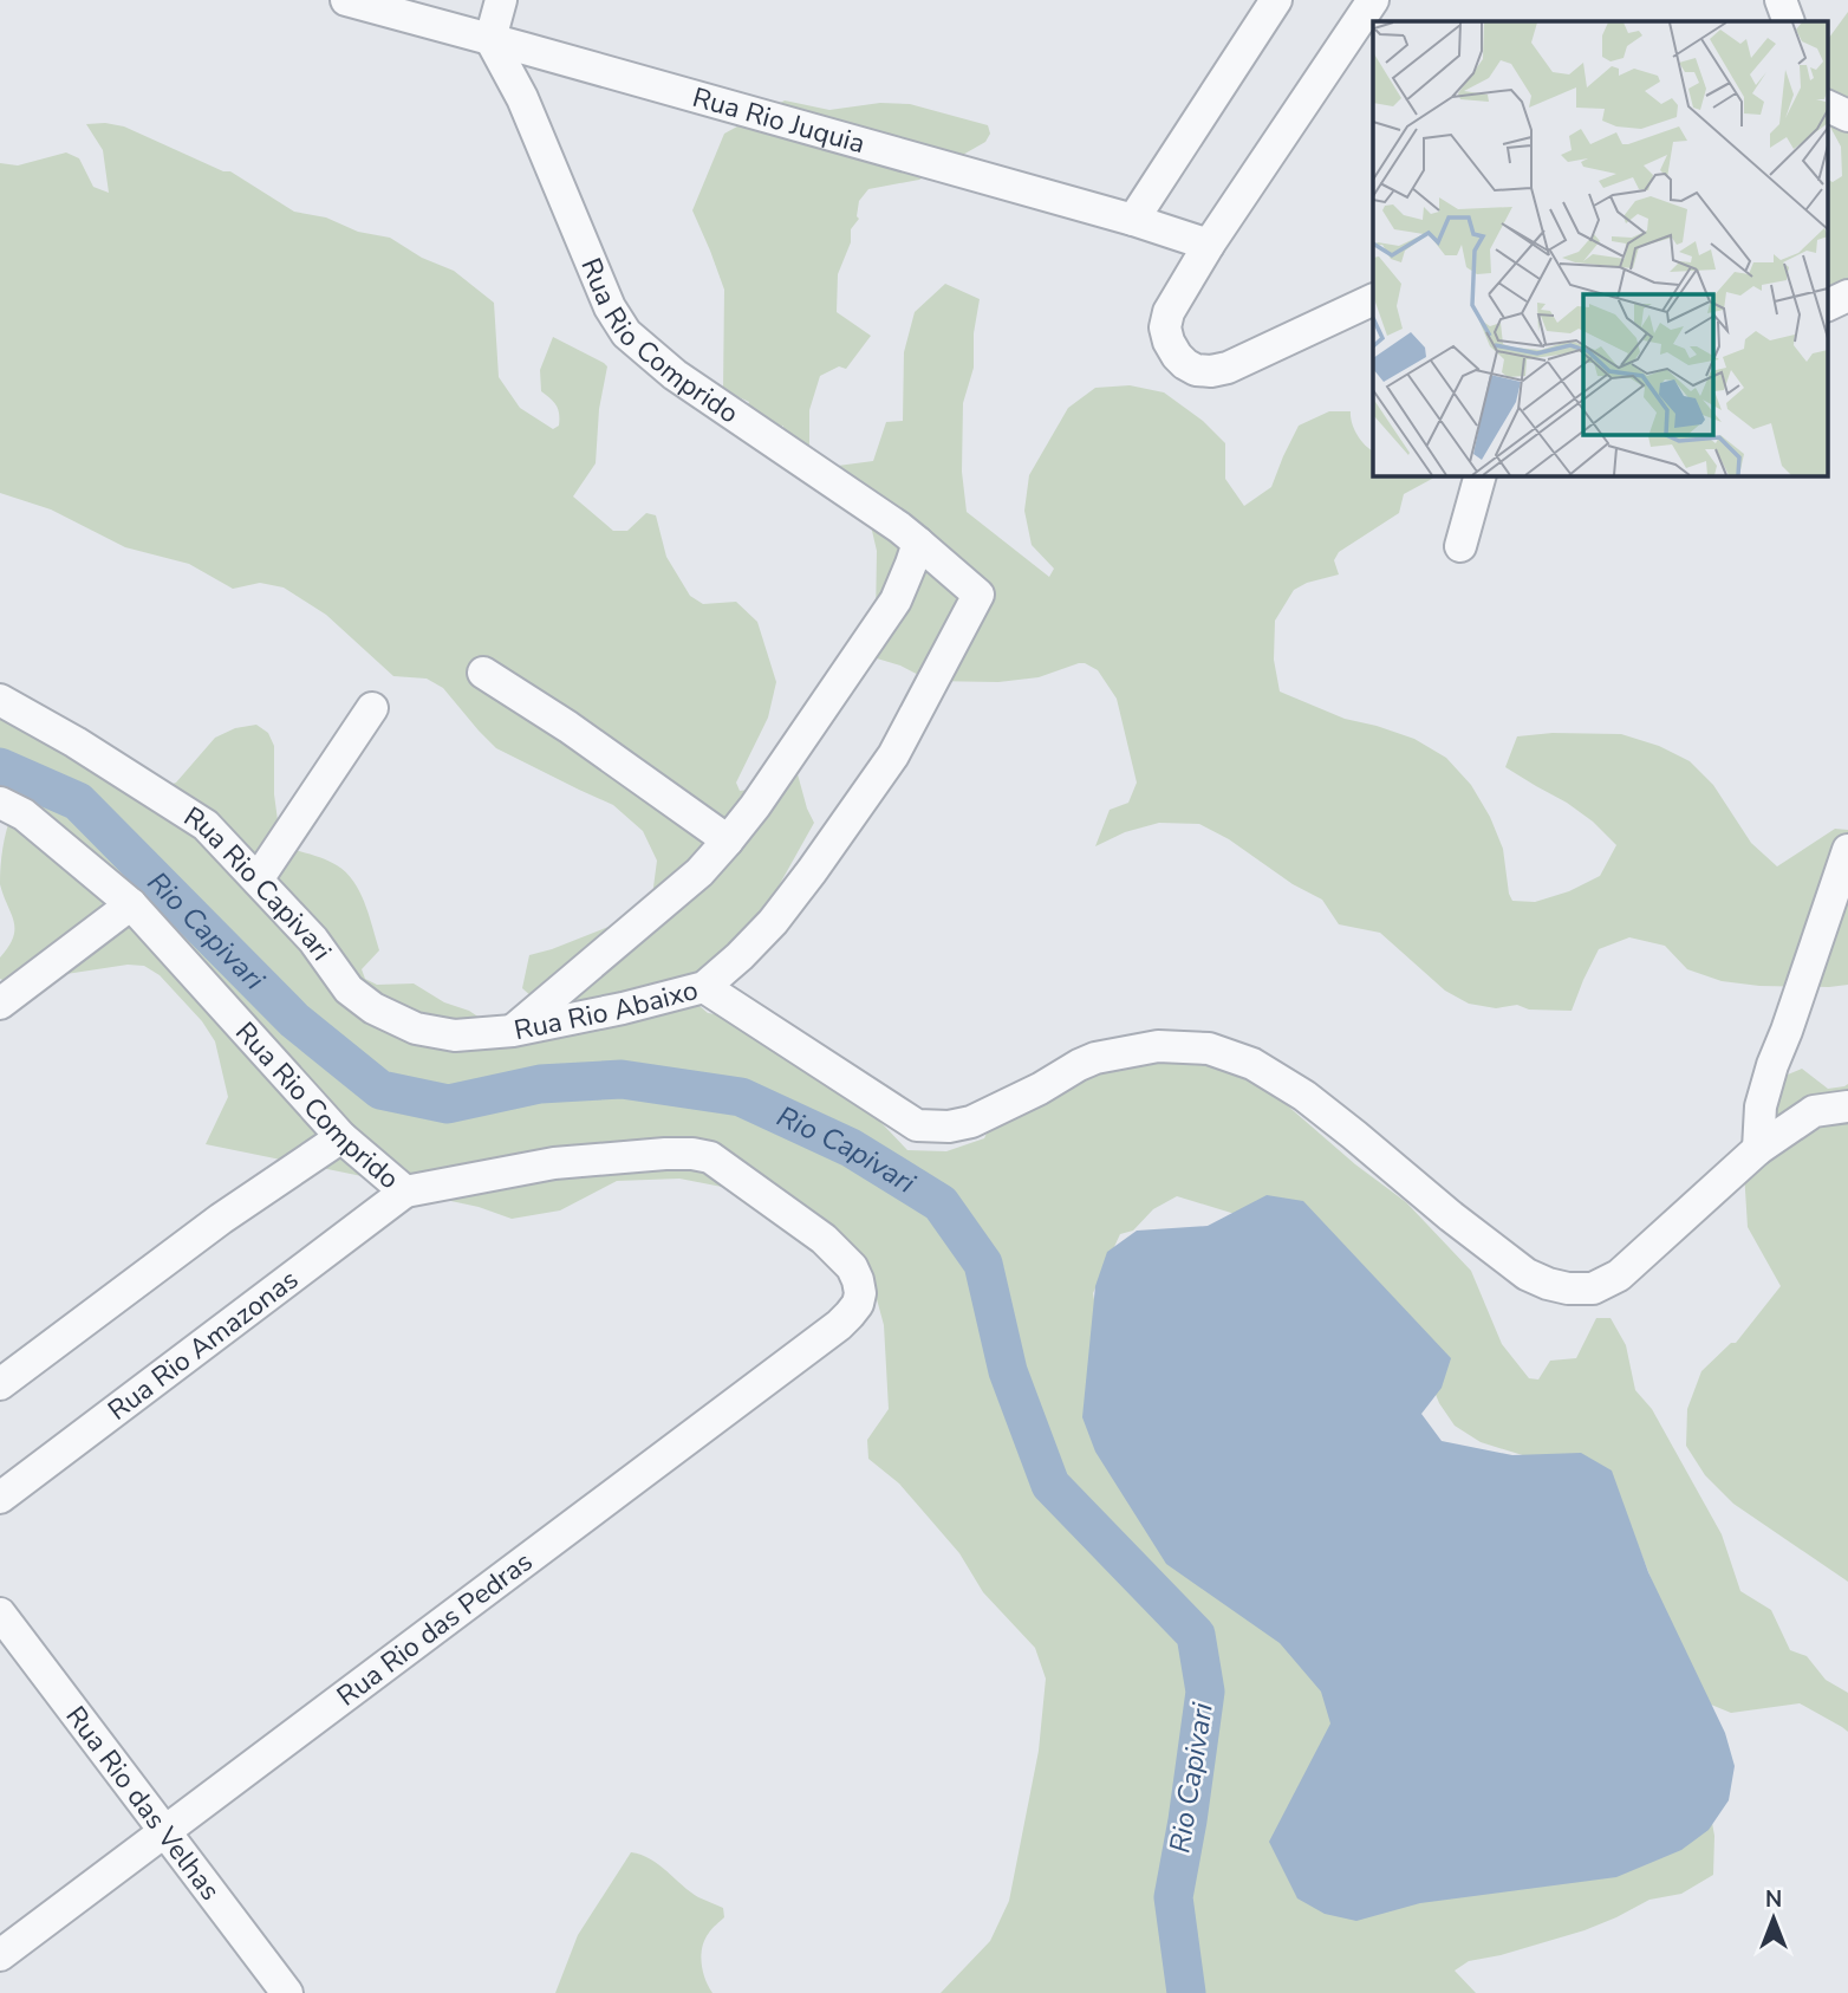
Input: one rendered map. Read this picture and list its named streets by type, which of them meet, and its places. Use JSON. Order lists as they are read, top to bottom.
{
  "streets": {
    "street": [
      "Rua Rio Juquia",
      "Rua Rio Comprido",
      "Rua Rio Capivari",
      "Rua Rio Abaixo",
      "Rua Rio Amazonas",
      "Rua Rio das Pedras",
      "Rua Rio das Velhas"
    ]
  },
  "crossings": [
    ["Rua Rio Juquia", "Rua Rio Comprido"],
    ["Rua Rio Comprido", "Rua Rio Abaixo"],
    ["Rua Rio Comprido", "Rua Rio Amazonas"],
    ["Rua Rio Comprido", "Rua Rio das Pedras"],
    ["Rua Rio Capivari", "Rua Rio Abaixo"],
    ["Rua Rio das Pedras", "Rua Rio das Velhas"]
  ],
  "water": ["Rio Capivari"],
  "north": "top"
}
